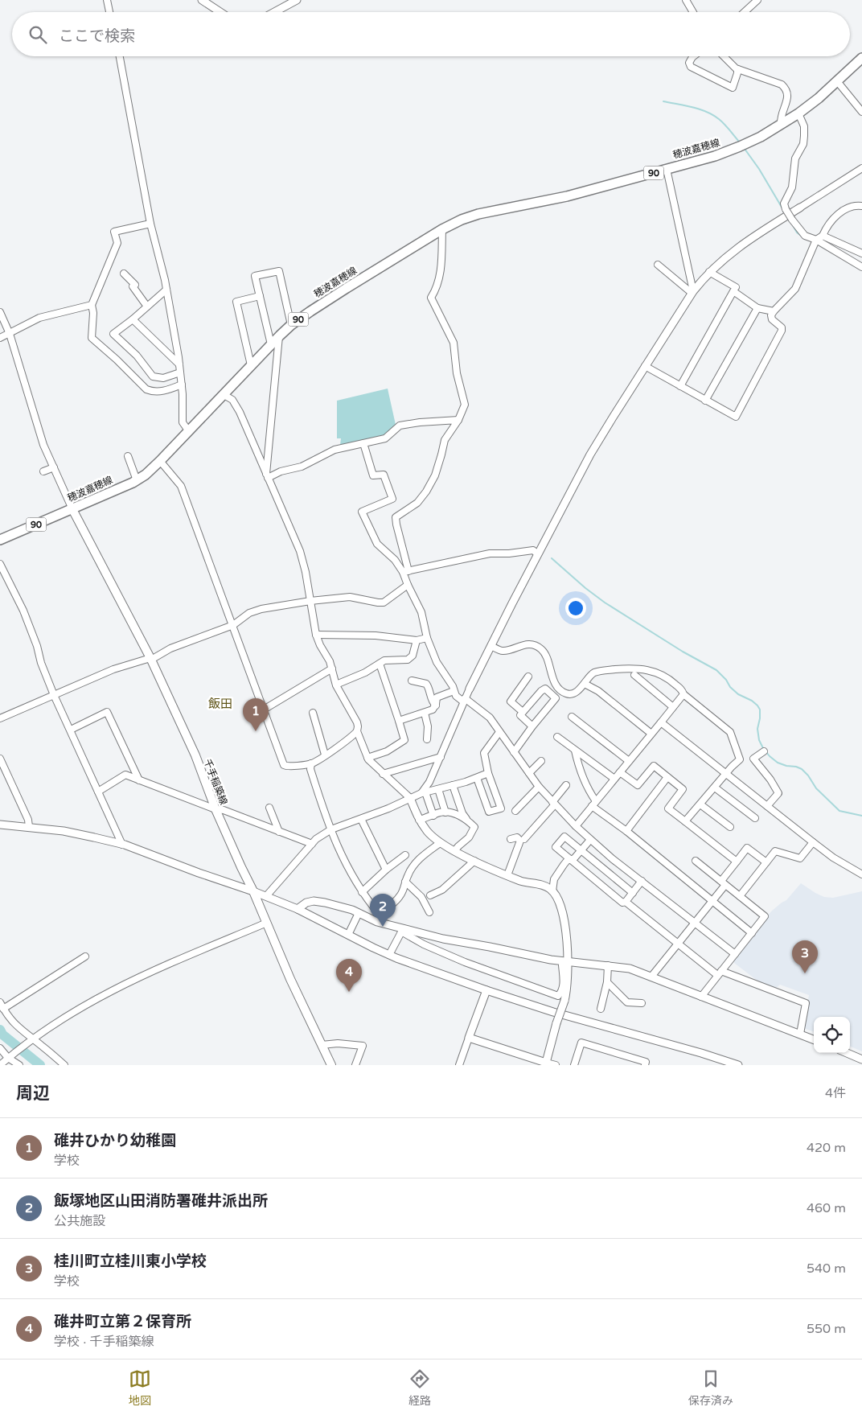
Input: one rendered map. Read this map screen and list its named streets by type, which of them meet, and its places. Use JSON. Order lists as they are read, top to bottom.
{
  "streets": {
    "main road": ["穂波嘉穂線", "90", "千手稲築線"]
  },
  "crossings": [
    ["穂波嘉穂線", "90"],
    ["穂波嘉穂線", "千手稲築線"]
  ],
  "districts": ["飯田"],
  "page": {
    "search": "ここで検索",
    "pins": [
      "1",
      "2",
      "3",
      "4"
    ],
    "heading": ["周辺", "4件"],
    "list": [
      {
        "mark": "1",
        "name": "碓井ひかり幼稚園",
        "note": "学校",
        "value": "420 m"
      },
      {
        "mark": "2",
        "name": "飯塚地区山田消防署碓井派出所",
        "note": "公共施設",
        "value": "460 m"
      },
      {
        "mark": "3",
        "name": "桂川町立桂川東小学校",
        "note": "学校",
        "value": "540 m"
      },
      {
        "mark": "4",
        "name": "碓井町立第２保育所",
        "note": "学校 · 千手稲築線",
        "value": "550 m"
      }
    ],
    "nav": ["地図", "経路", "保存済み"]
  }
}
